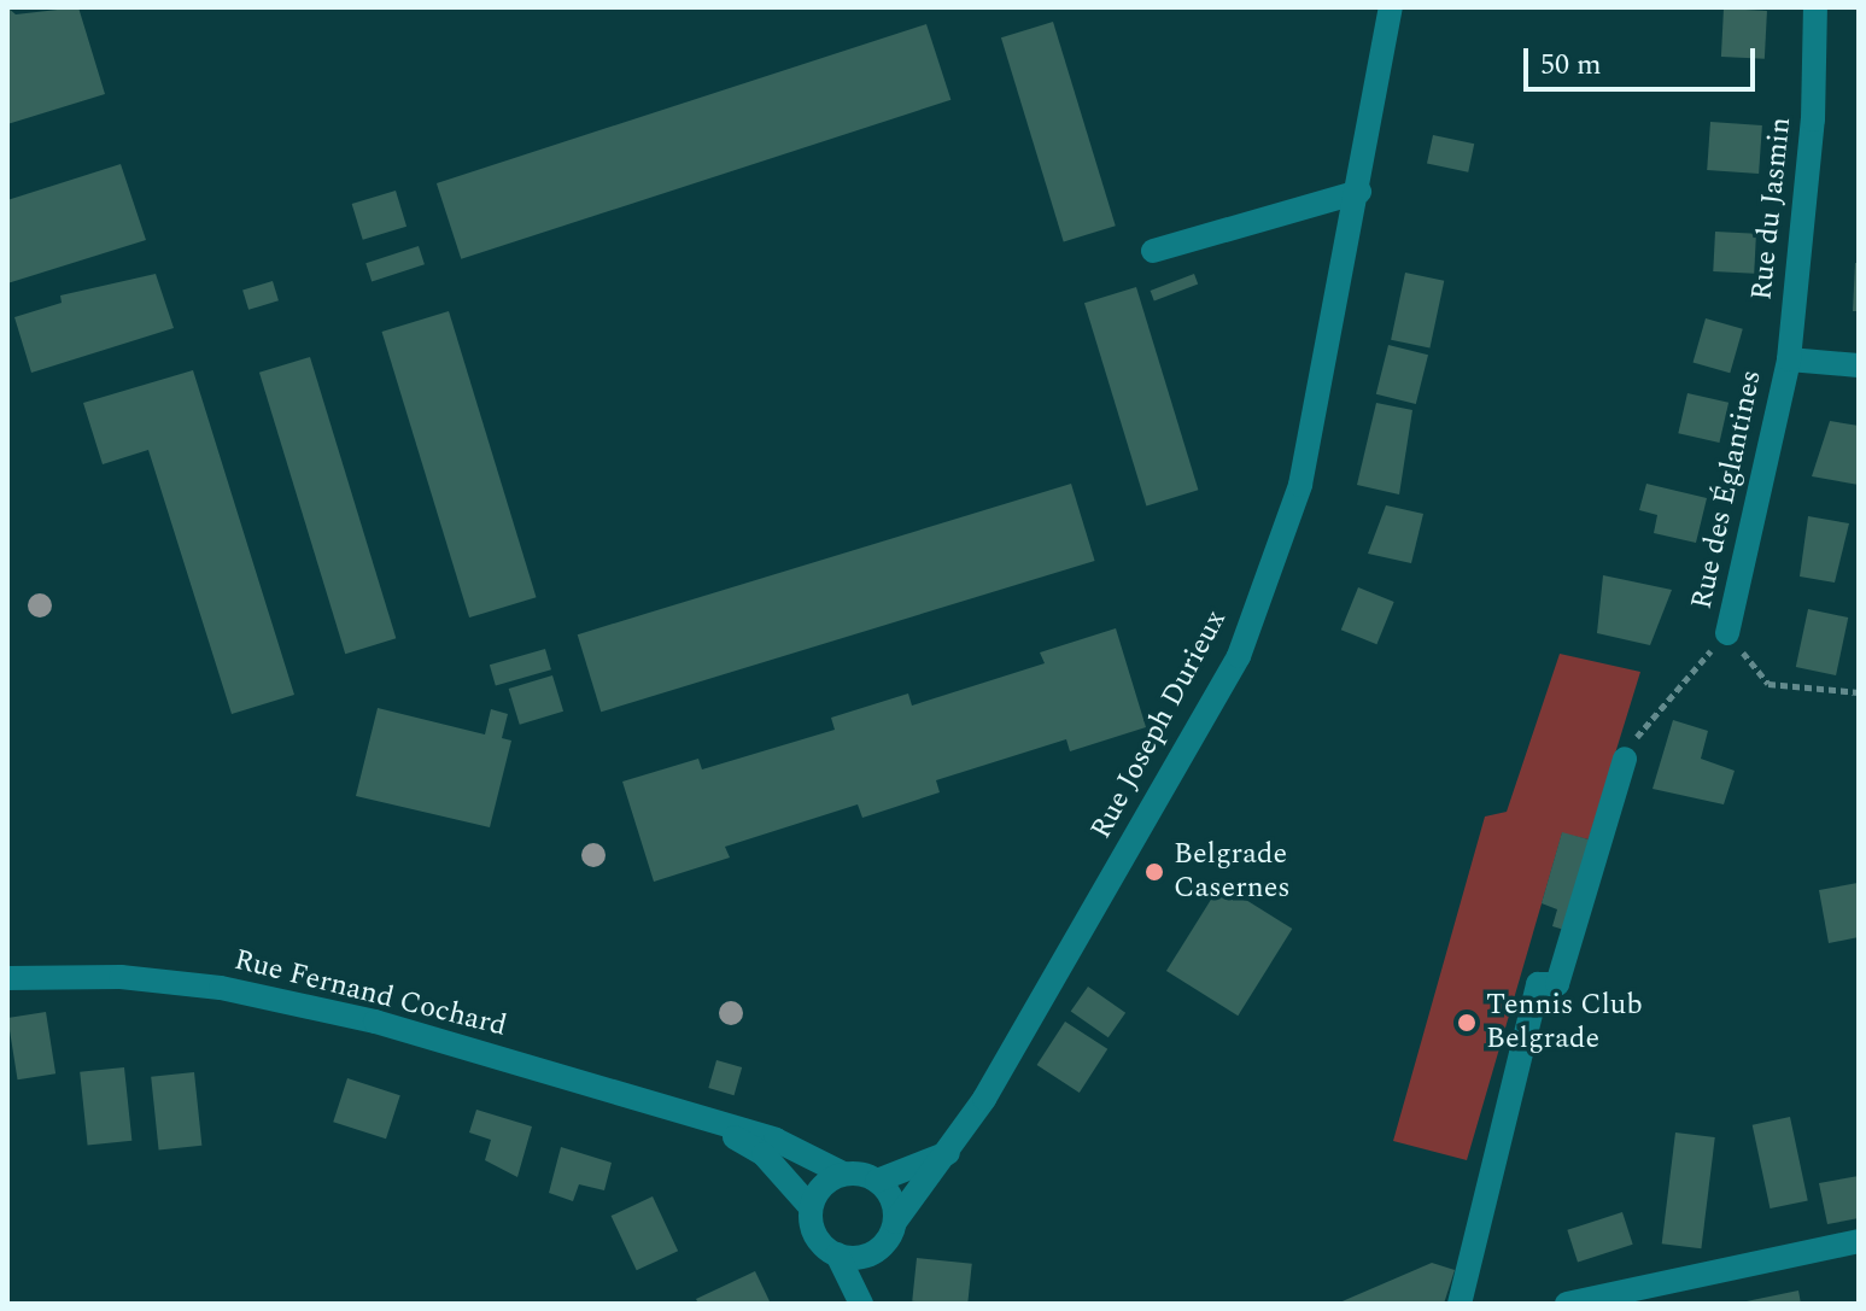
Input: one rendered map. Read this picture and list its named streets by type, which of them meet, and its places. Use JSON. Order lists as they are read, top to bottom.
{
  "streets": {
    "street": [
      "Rue du Jasmin",
      "Rue des Églantines",
      "Rue Joseph Durieux",
      "Rue Fernand Cochard"
    ]
  },
  "crossings": [
    ["Rue du Jasmin", "Rue des Églantines"],
    ["Rue Joseph Durieux", "Rue Fernand Cochard"]
  ],
  "places": ["Belgrade Casernes", "Tennis Club Belgrade"],
  "scale_bar": "50 m"
}
